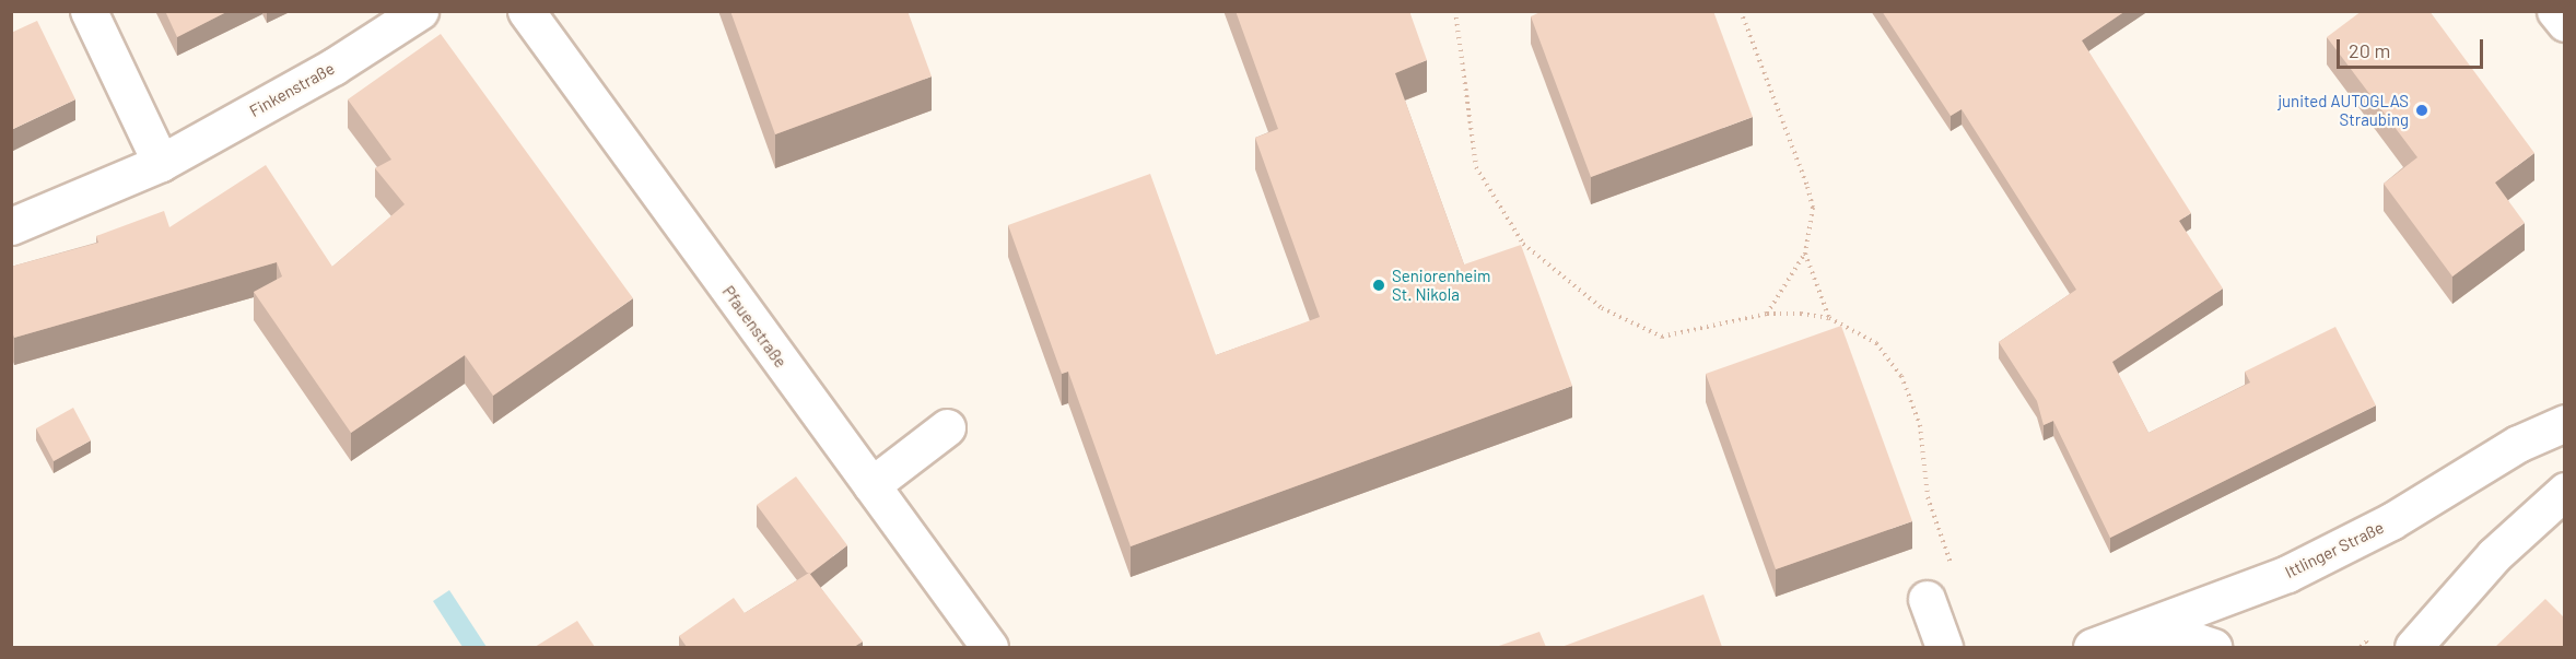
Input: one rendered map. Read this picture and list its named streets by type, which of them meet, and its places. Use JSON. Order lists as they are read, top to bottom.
{
  "streets": {
    "street": ["Finkenstraße", "Pfauenstraße", "Ittlinger Straße"]
  },
  "places": ["junited AUTOGLAS Straubing", "Seniorenheim St. Nikola"],
  "scale_bar": "20 m"
}
